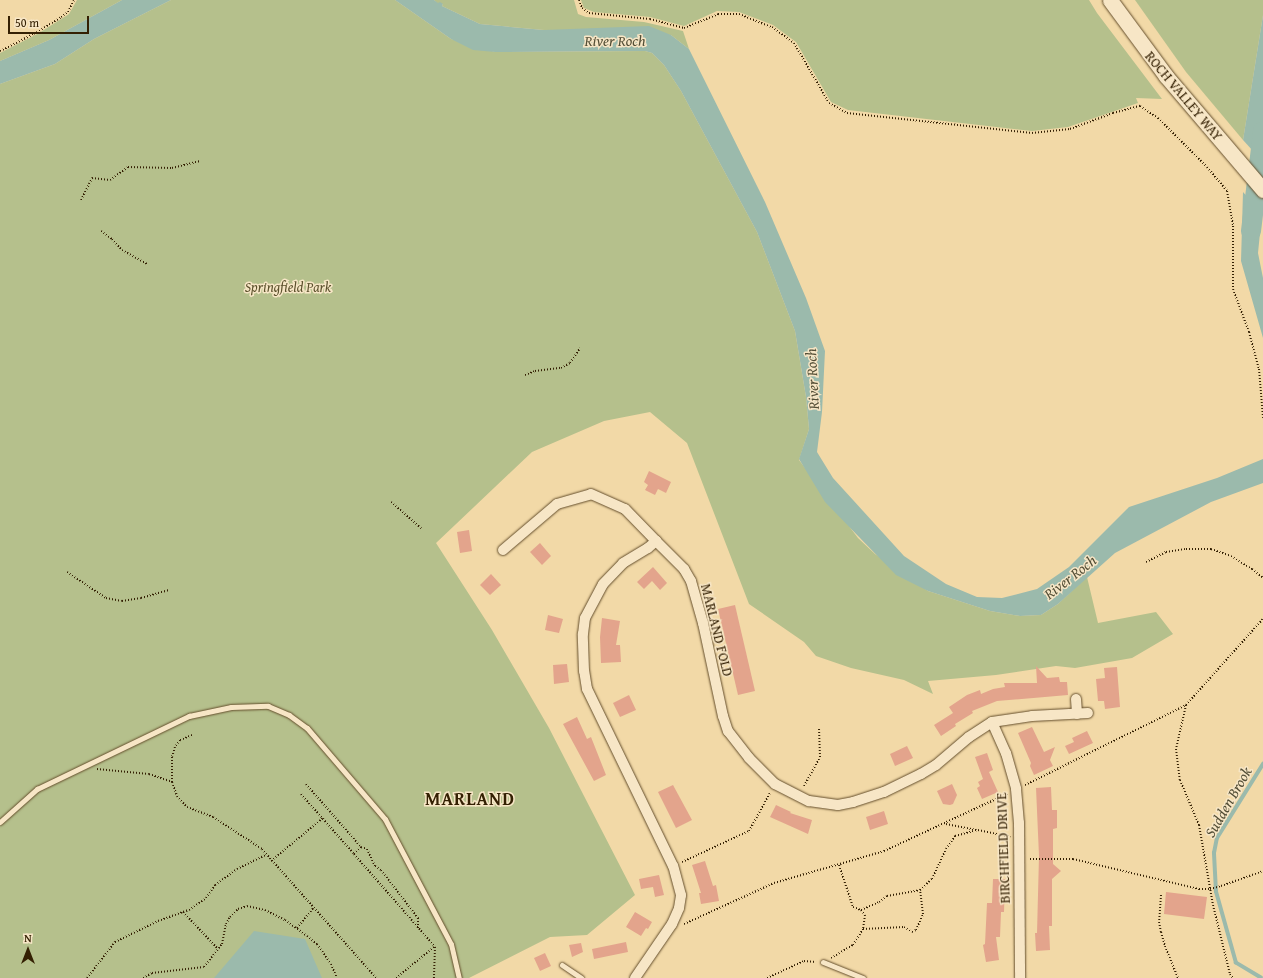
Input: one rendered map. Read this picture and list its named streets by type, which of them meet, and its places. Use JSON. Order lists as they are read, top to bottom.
{
  "streets": {
    "main road": ["ROCH VALLEY WAY"],
    "street": ["MARLAND FOLD", "BIRCHFIELD DRIVE"]
  },
  "crossings": [
    ["MARLAND FOLD", "BIRCHFIELD DRIVE"]
  ],
  "districts": ["MARLAND"],
  "water": ["River Roch", "Sudden Brook"],
  "parks": ["Springfield Park"],
  "scale_bar": "50 m",
  "north": "top"
}
